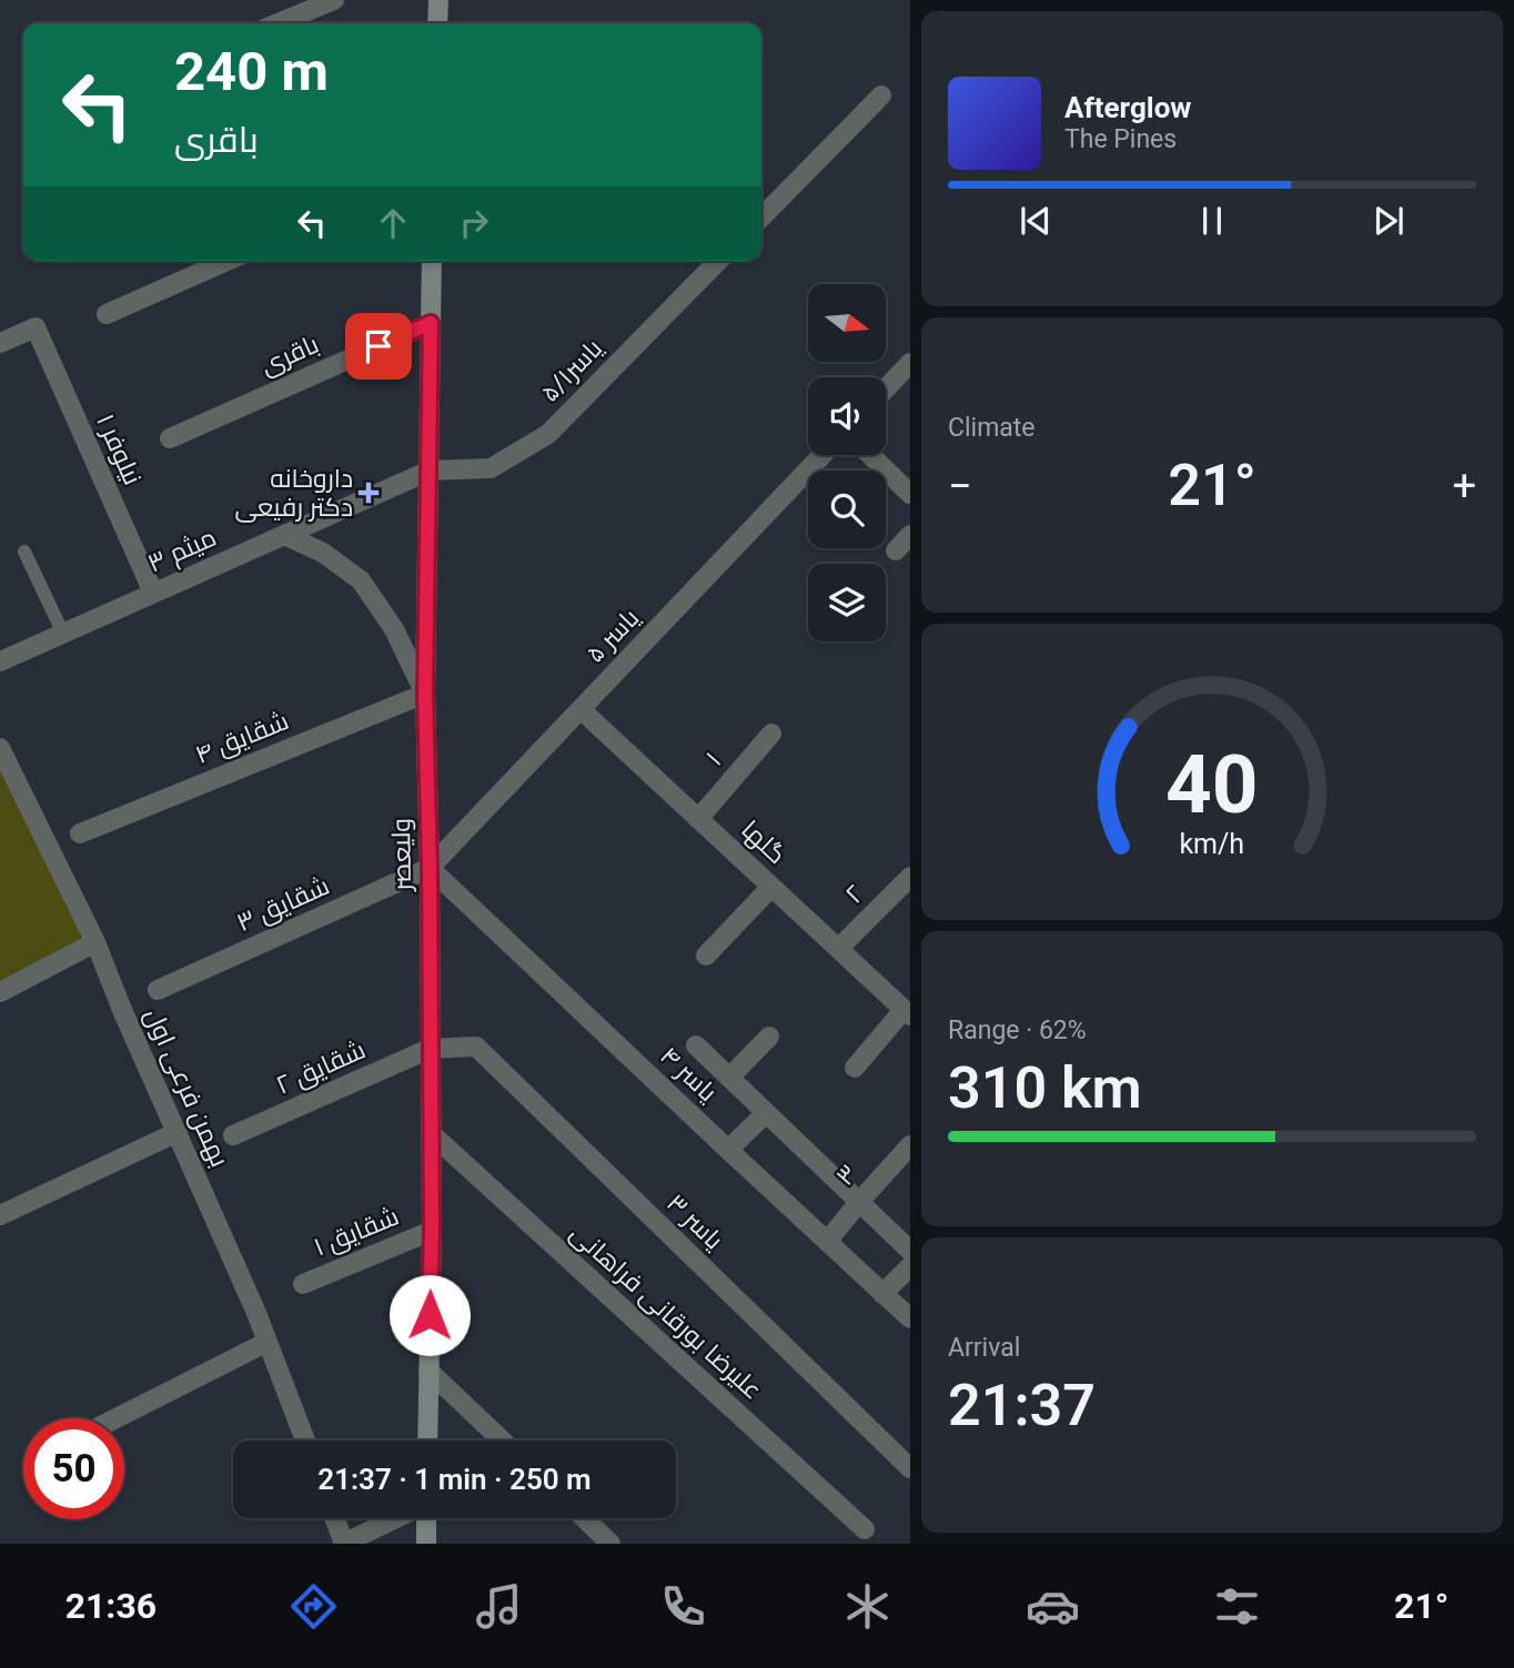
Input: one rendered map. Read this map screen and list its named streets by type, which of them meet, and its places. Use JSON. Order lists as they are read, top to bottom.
{
  "streets": {
    "main road": ["ولیعصر"],
    "street": [
      "باقری",
      "یاسر۵/۱",
      "نیلوفر ۱",
      "میثم ۳",
      "یاسر ۵",
      "شقایق ۴",
      "۱",
      "گلها",
      "۲",
      "شقایق ۳",
      "شقایق ۲",
      "یاسر ۴",
      "بهمن فرعی اول",
      "۳",
      "یاسر ۳",
      "شقایق ۱",
      "علیرضا بورقانی فراهانی"
    ]
  },
  "crossings": [
    ["باقری", "ولیعصر"],
    ["یاسر۵/۱", "میثم ۳"],
    ["یاسر۵/۱", "ولیعصر"],
    ["نیلوفر ۱", "میثم ۳"],
    ["میثم ۳", "ولیعصر"],
    ["یاسر ۵", "گلها"],
    ["یاسر ۵", "ولیعصر"],
    ["یاسر ۵", "شقایق ۳"],
    ["یاسر ۵", "یاسر ۴"],
    ["شقایق ۴", "ولیعصر"],
    ["۱", "گلها"],
    ["گلها", "۲"],
    ["ولیعصر", "شقایق ۳"],
    ["ولیعصر", "شقایق ۲"],
    ["ولیعصر", "یاسر ۴"],
    ["ولیعصر", "یاسر ۳"],
    ["ولیعصر", "شقایق ۱"],
    ["ولیعصر", "علیرضا بورقانی فراهانی"],
    ["شقایق ۳", "یاسر ۴"],
    ["شقایق ۲", "یاسر ۳"],
    ["یاسر ۴", "۳"]
  ],
  "places": {
    "health": ["داروخانه دکتر رفیعی"]
  },
  "north": "right",
  "page": {
    "turn": ["240 m", "باقری"],
    "song": ["Afterglow", "The Pines"],
    "tile": [
      "Climate",
      ["Range · 62%", "310 km"],
      ["Arrival", "21:37"]
    ],
    "heat": ["−", "21°", "+"],
    "limit": "50",
    "trip": "21:37 · 1 min · 250 m",
    "tabs": ["21:36", "21°"],
    "gauge": ["40", "km/h"]
  }
}
